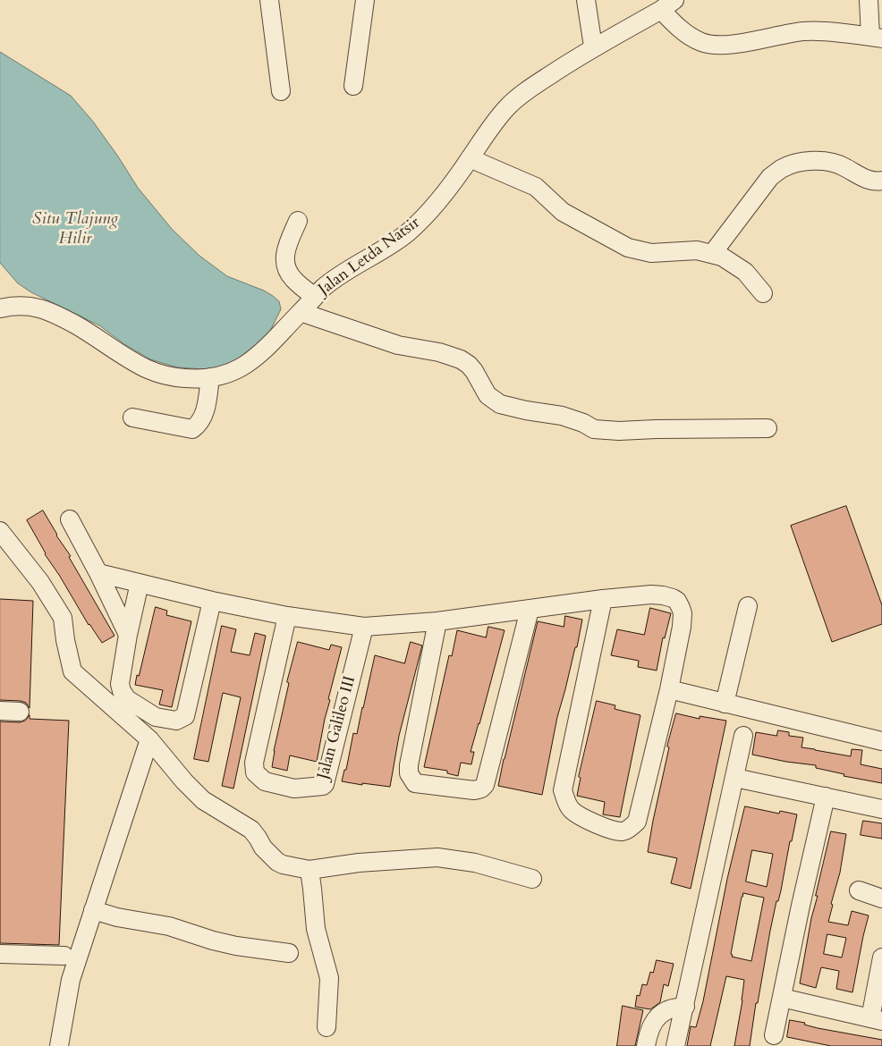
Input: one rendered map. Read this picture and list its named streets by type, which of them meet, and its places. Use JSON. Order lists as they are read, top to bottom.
{
  "streets": {
    "street": ["Jalan Letda Natsir", "Jalan Galileo III"]
  },
  "water": ["Situ Tlajung Hilir"]
}
